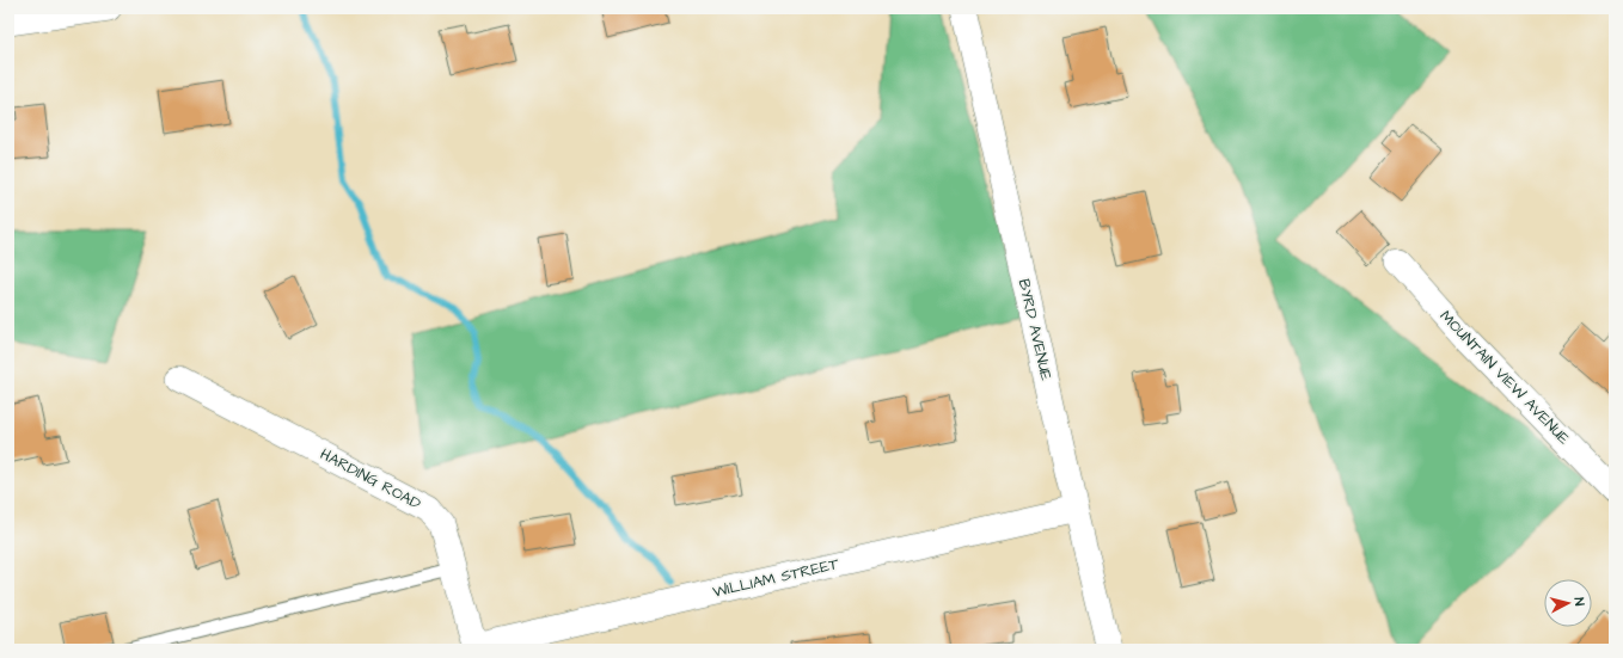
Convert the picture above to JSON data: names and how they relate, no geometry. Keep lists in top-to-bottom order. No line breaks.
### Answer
{"streets":{"street":["BYRD AVENUE","MOUNTAIN VIEW AVENUE","HARDING ROAD","WILLIAM STREET"]},"crossings":[["BYRD AVENUE","WILLIAM STREET"],["HARDING ROAD","WILLIAM STREET"]],"north":"right"}
